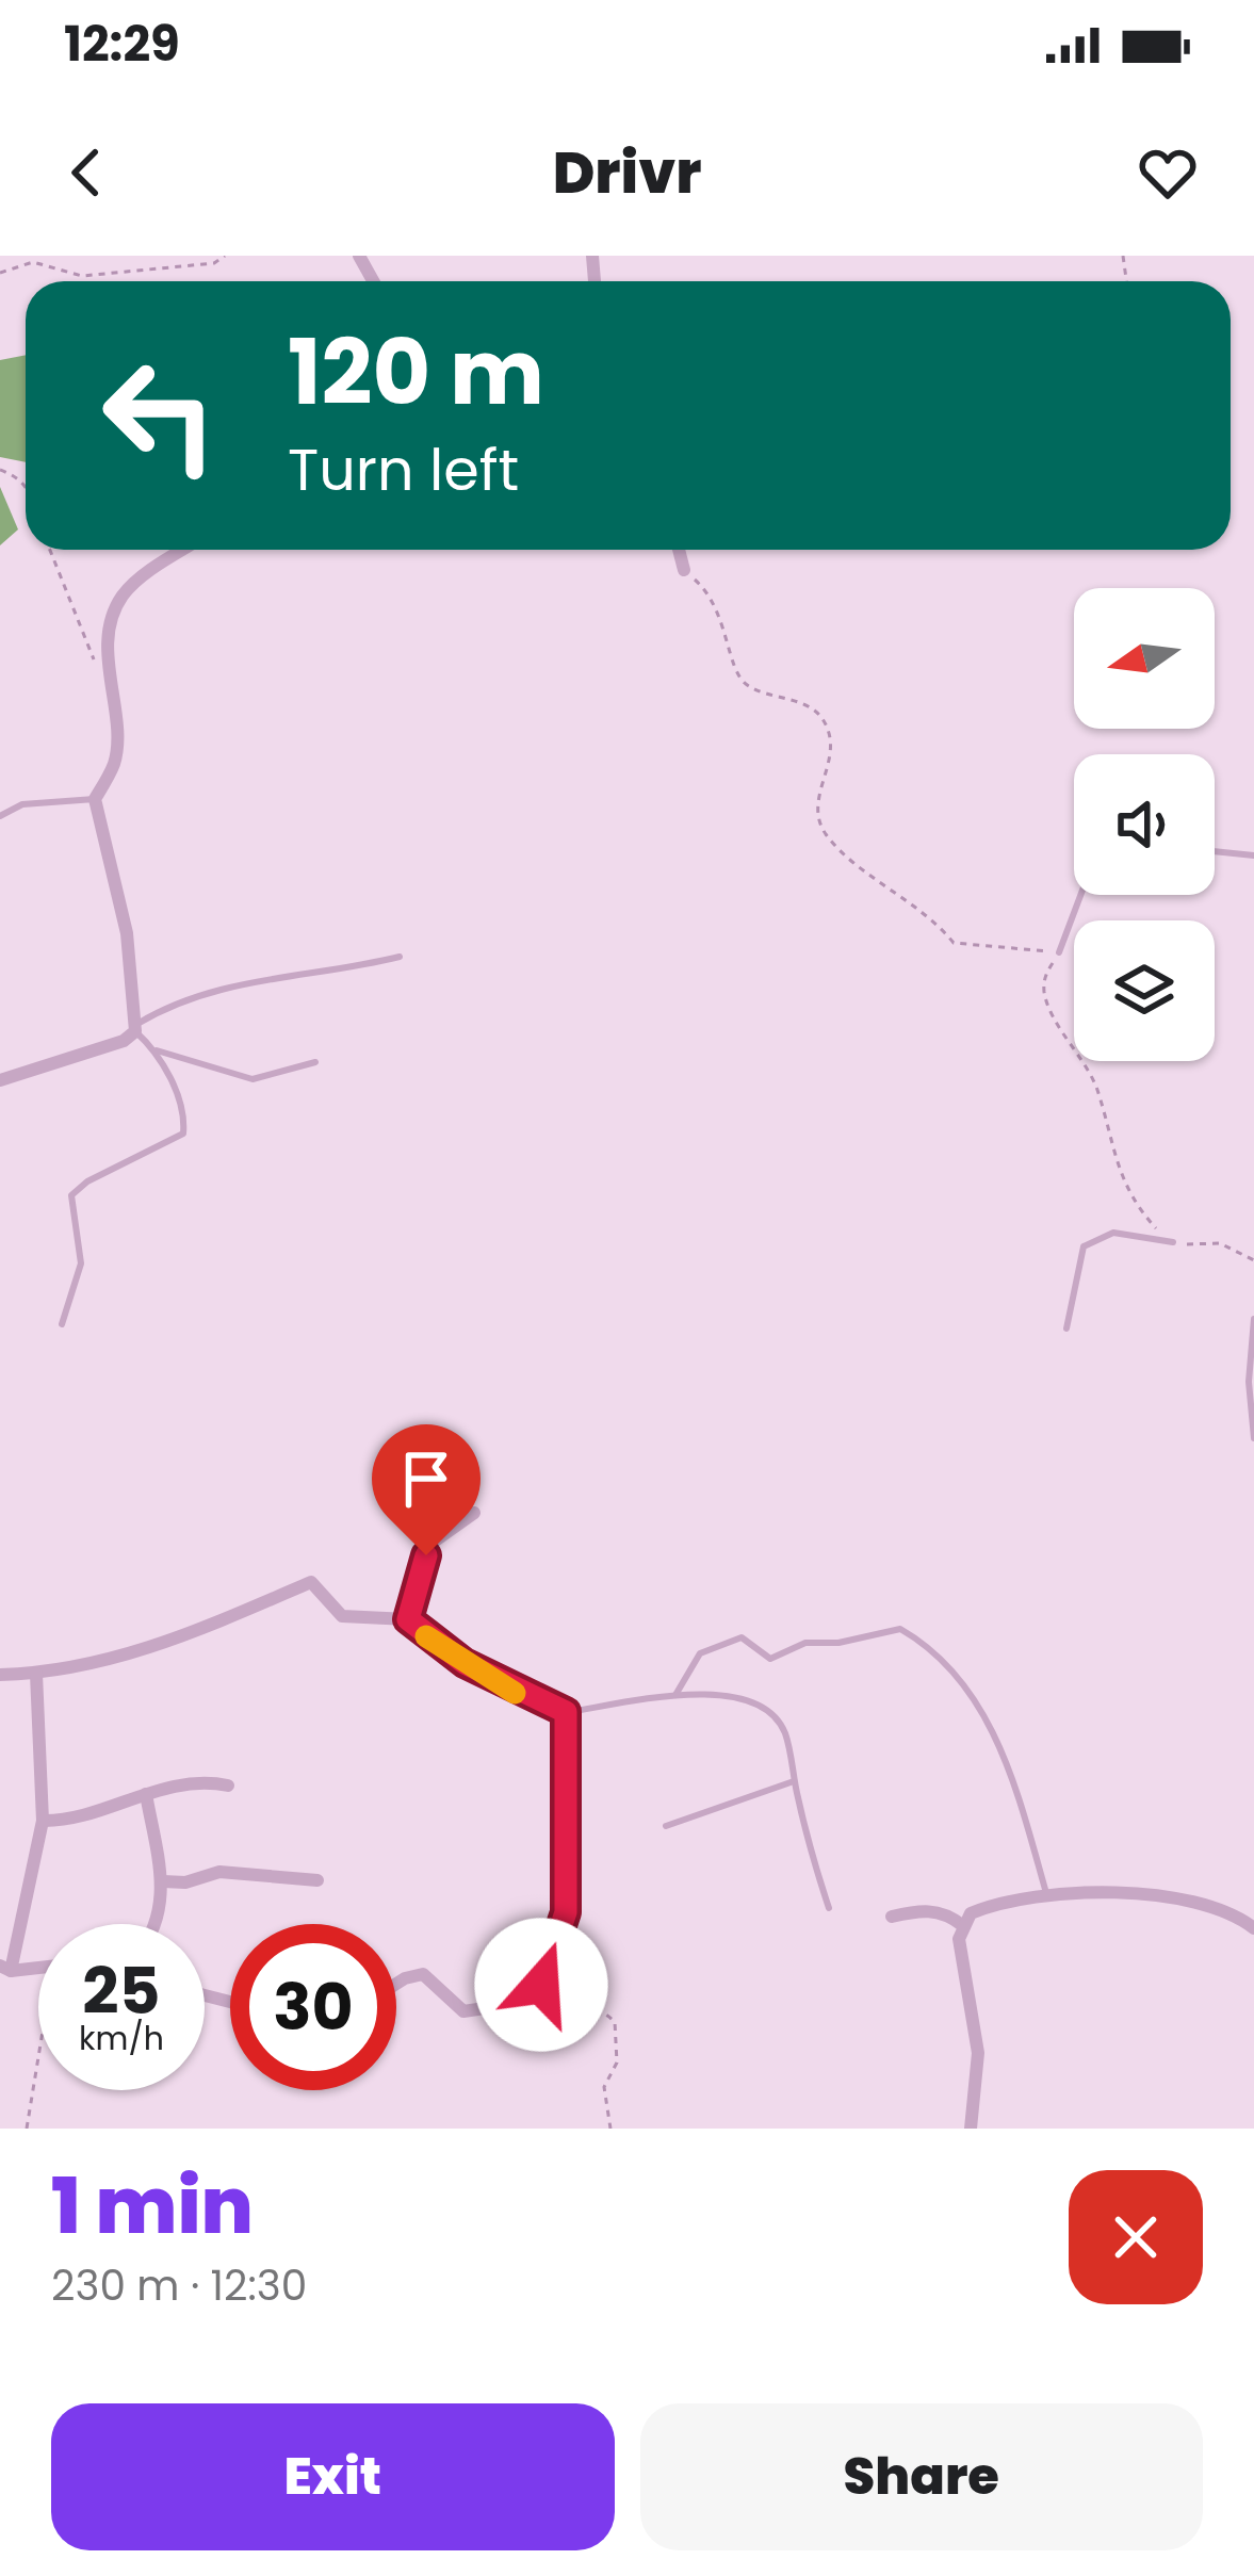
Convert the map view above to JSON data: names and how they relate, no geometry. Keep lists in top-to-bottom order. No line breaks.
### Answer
{"north":"left","page":{"status":"12:29","header":"Drivr","turn":["120 m","Turn left"],"speed":"25 km/h","limit":"30","heading":["1 min","230 m · 12:30"],"buttons":["Exit","Share"]}}
